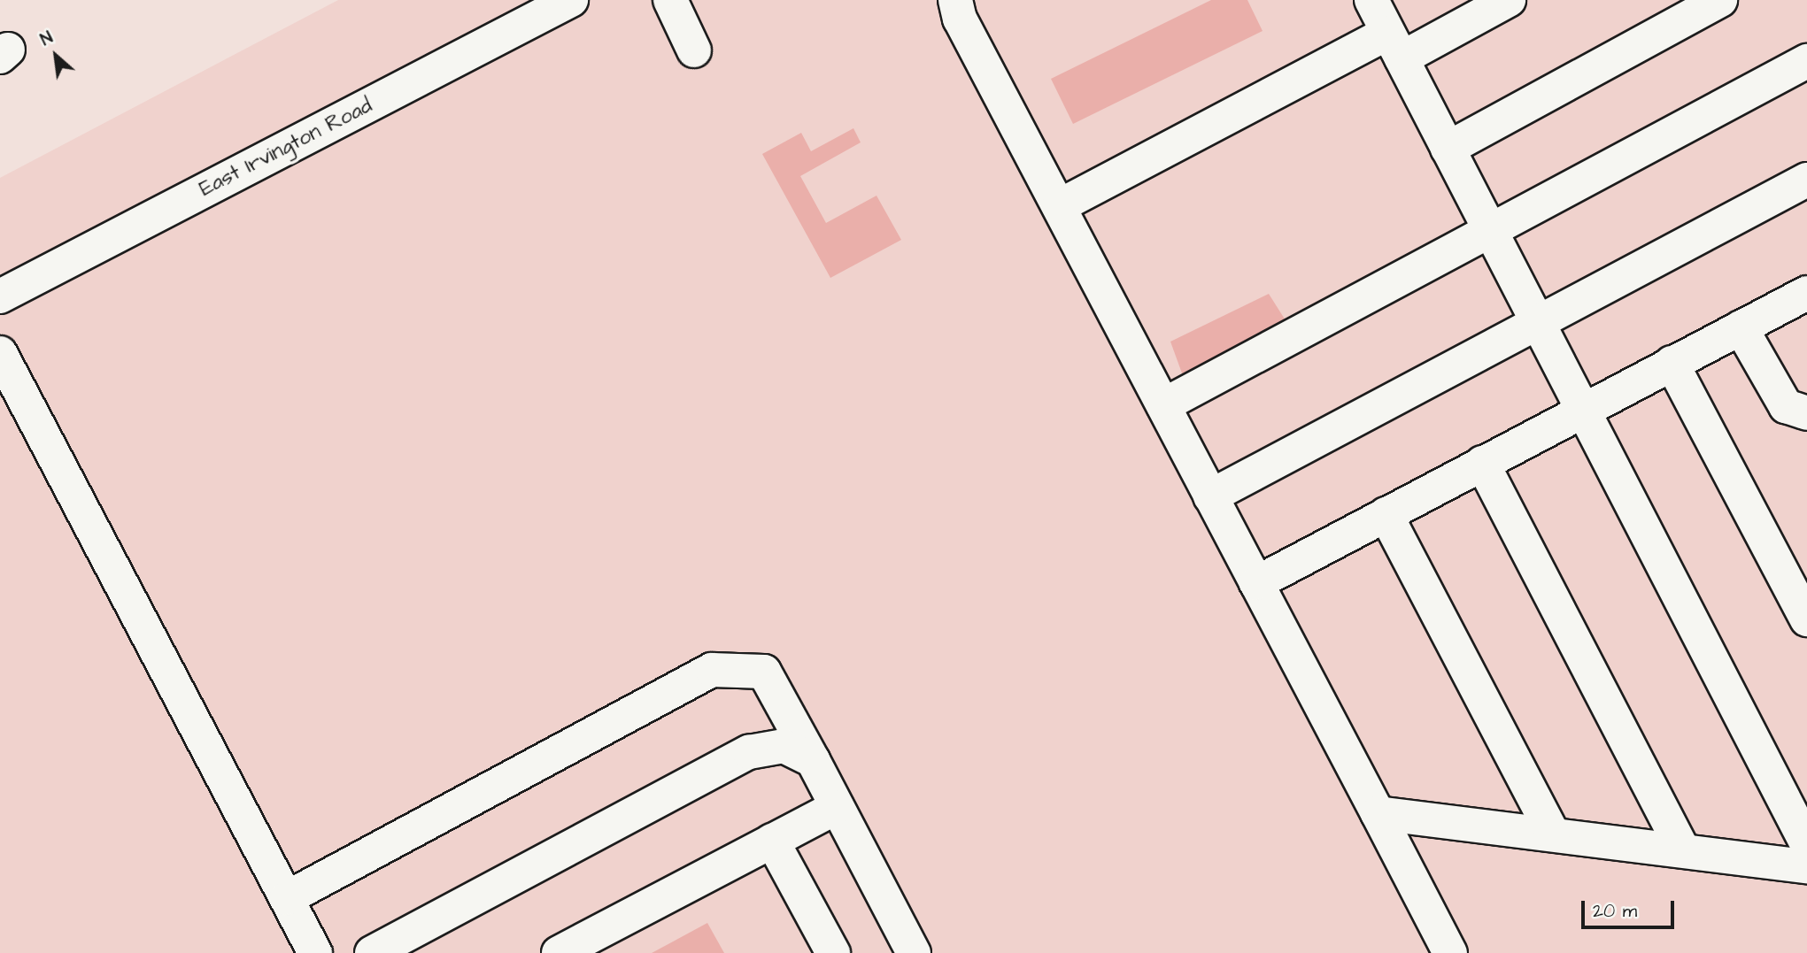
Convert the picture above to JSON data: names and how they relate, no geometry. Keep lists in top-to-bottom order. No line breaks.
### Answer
{"streets":{"street":["East Irvington Road"]},"scale_bar":"20 m","north":"top left"}
